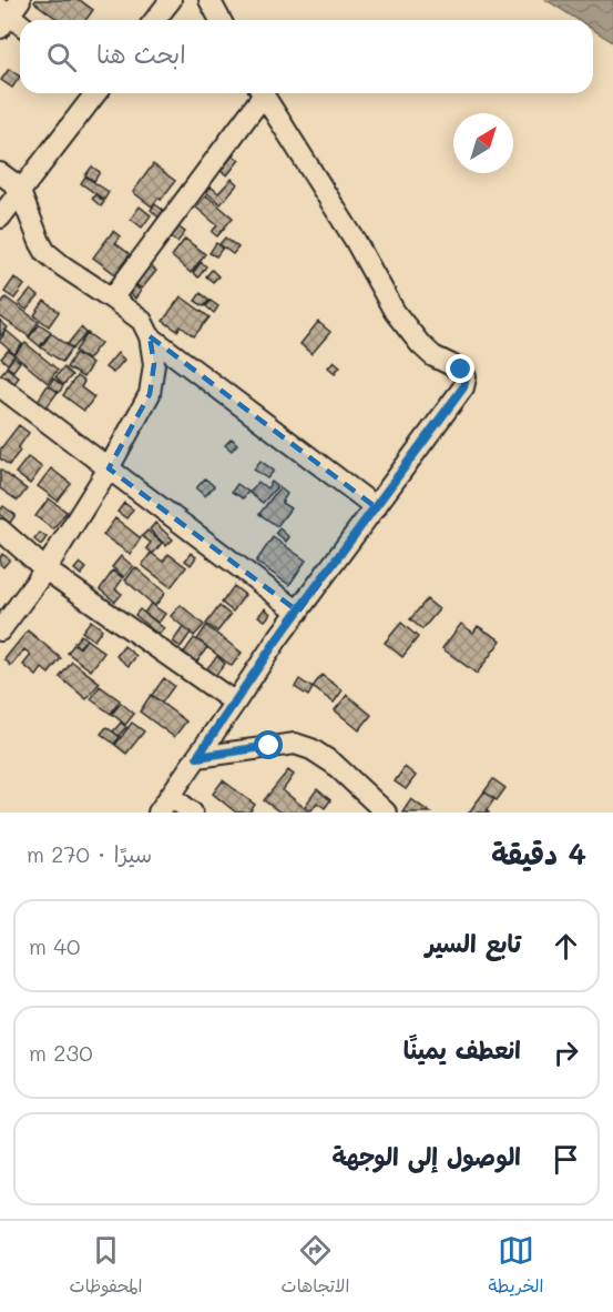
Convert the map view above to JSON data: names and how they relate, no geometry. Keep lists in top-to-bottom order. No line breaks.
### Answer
{"north":"top right","page":{"search":"ابحث هنا","heading":["4 دقيقة","سيرًا · 270 m"],"list":[["تابع السير","40 m"],["انعطف يمينًا","230 m"],"الوصول إلى الوجهة"],"nav":["الخريطة","الاتجاهات","المحفوظات"]}}
